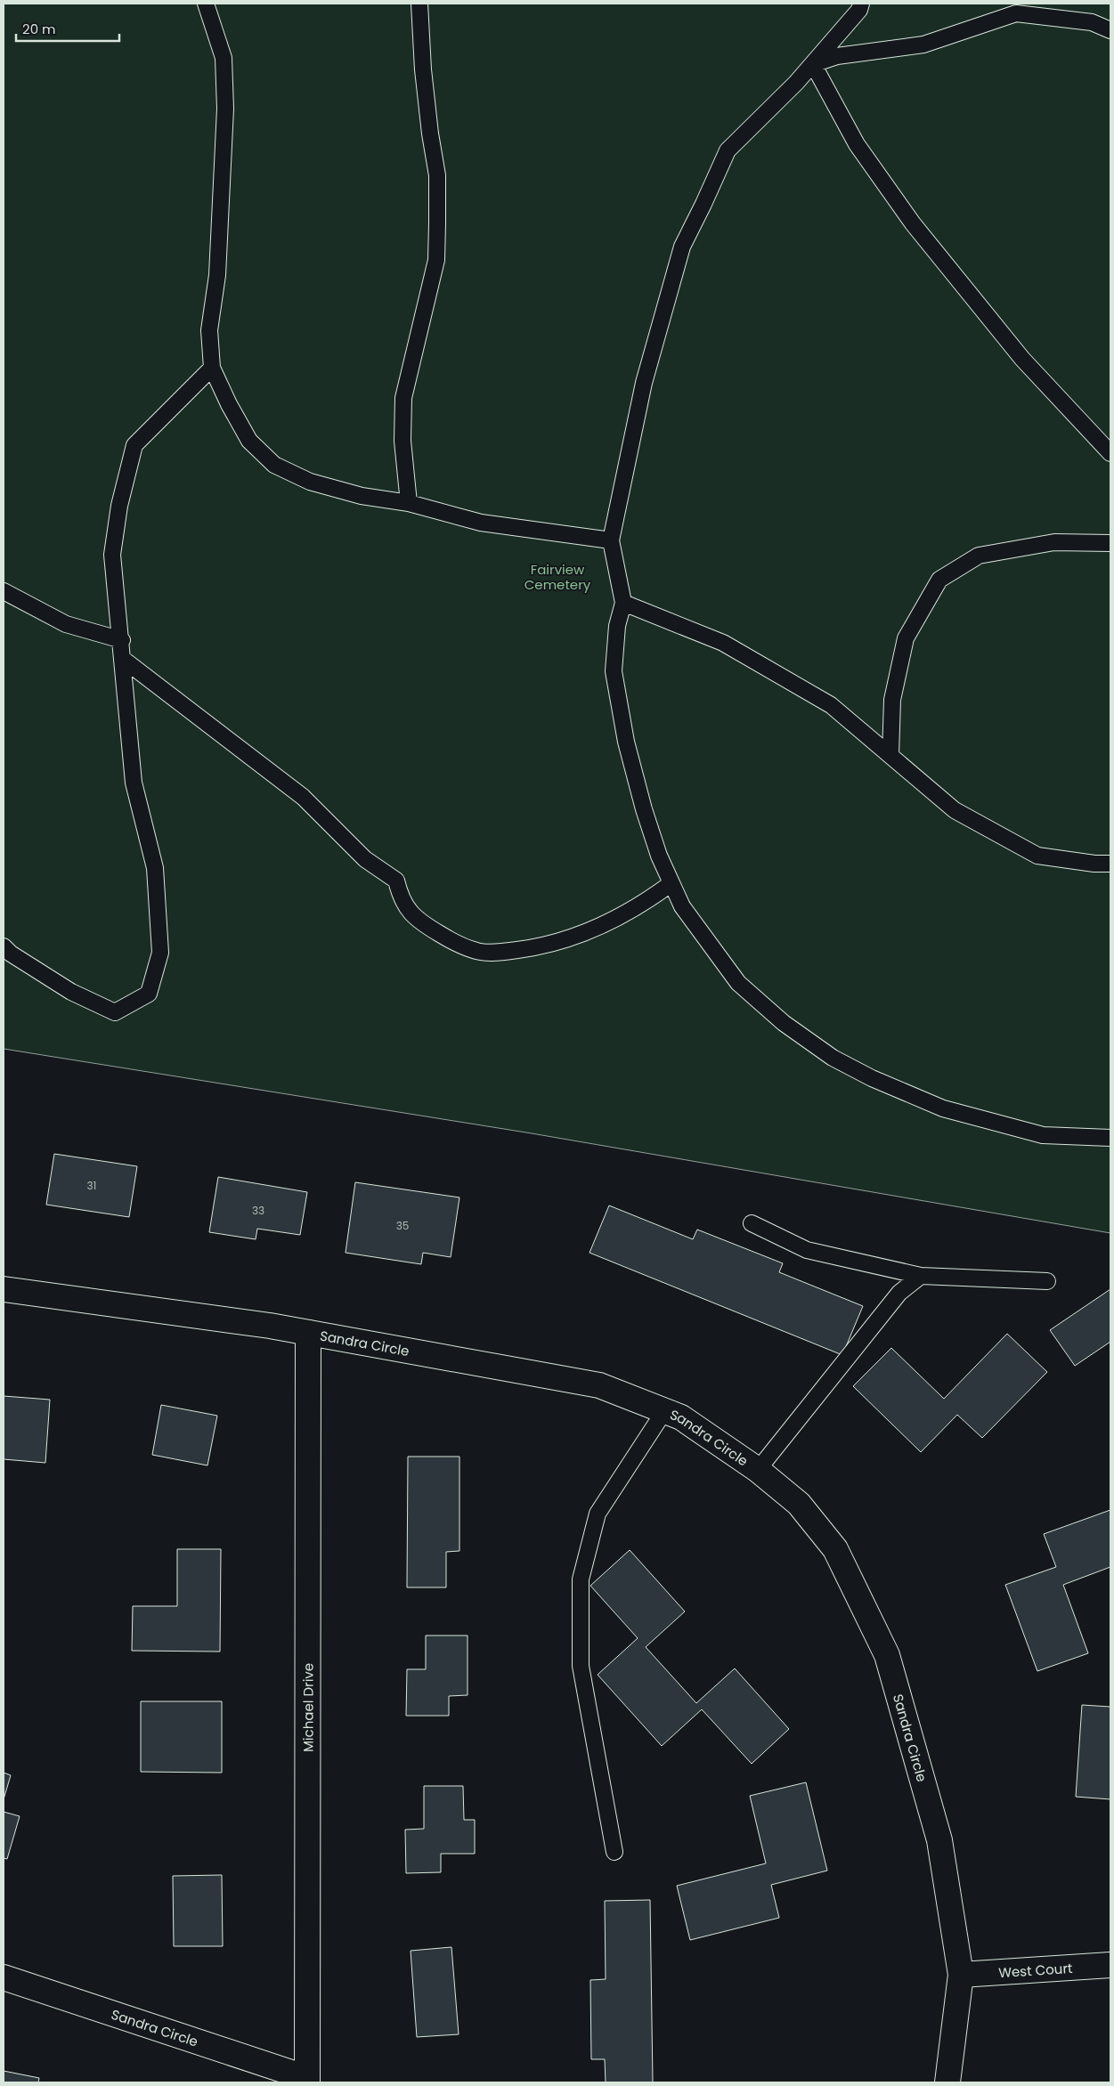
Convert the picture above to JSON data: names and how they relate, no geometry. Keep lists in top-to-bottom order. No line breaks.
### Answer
{"streets":{"street":["Sandra Circle","Michael Drive","West Court"]},"crossings":[["Sandra Circle","Michael Drive"],["Sandra Circle","West Court"]],"parks":["Fairview Cemetery"],"house_numbers":["31","33","35"],"scale_bar":"20 m"}
